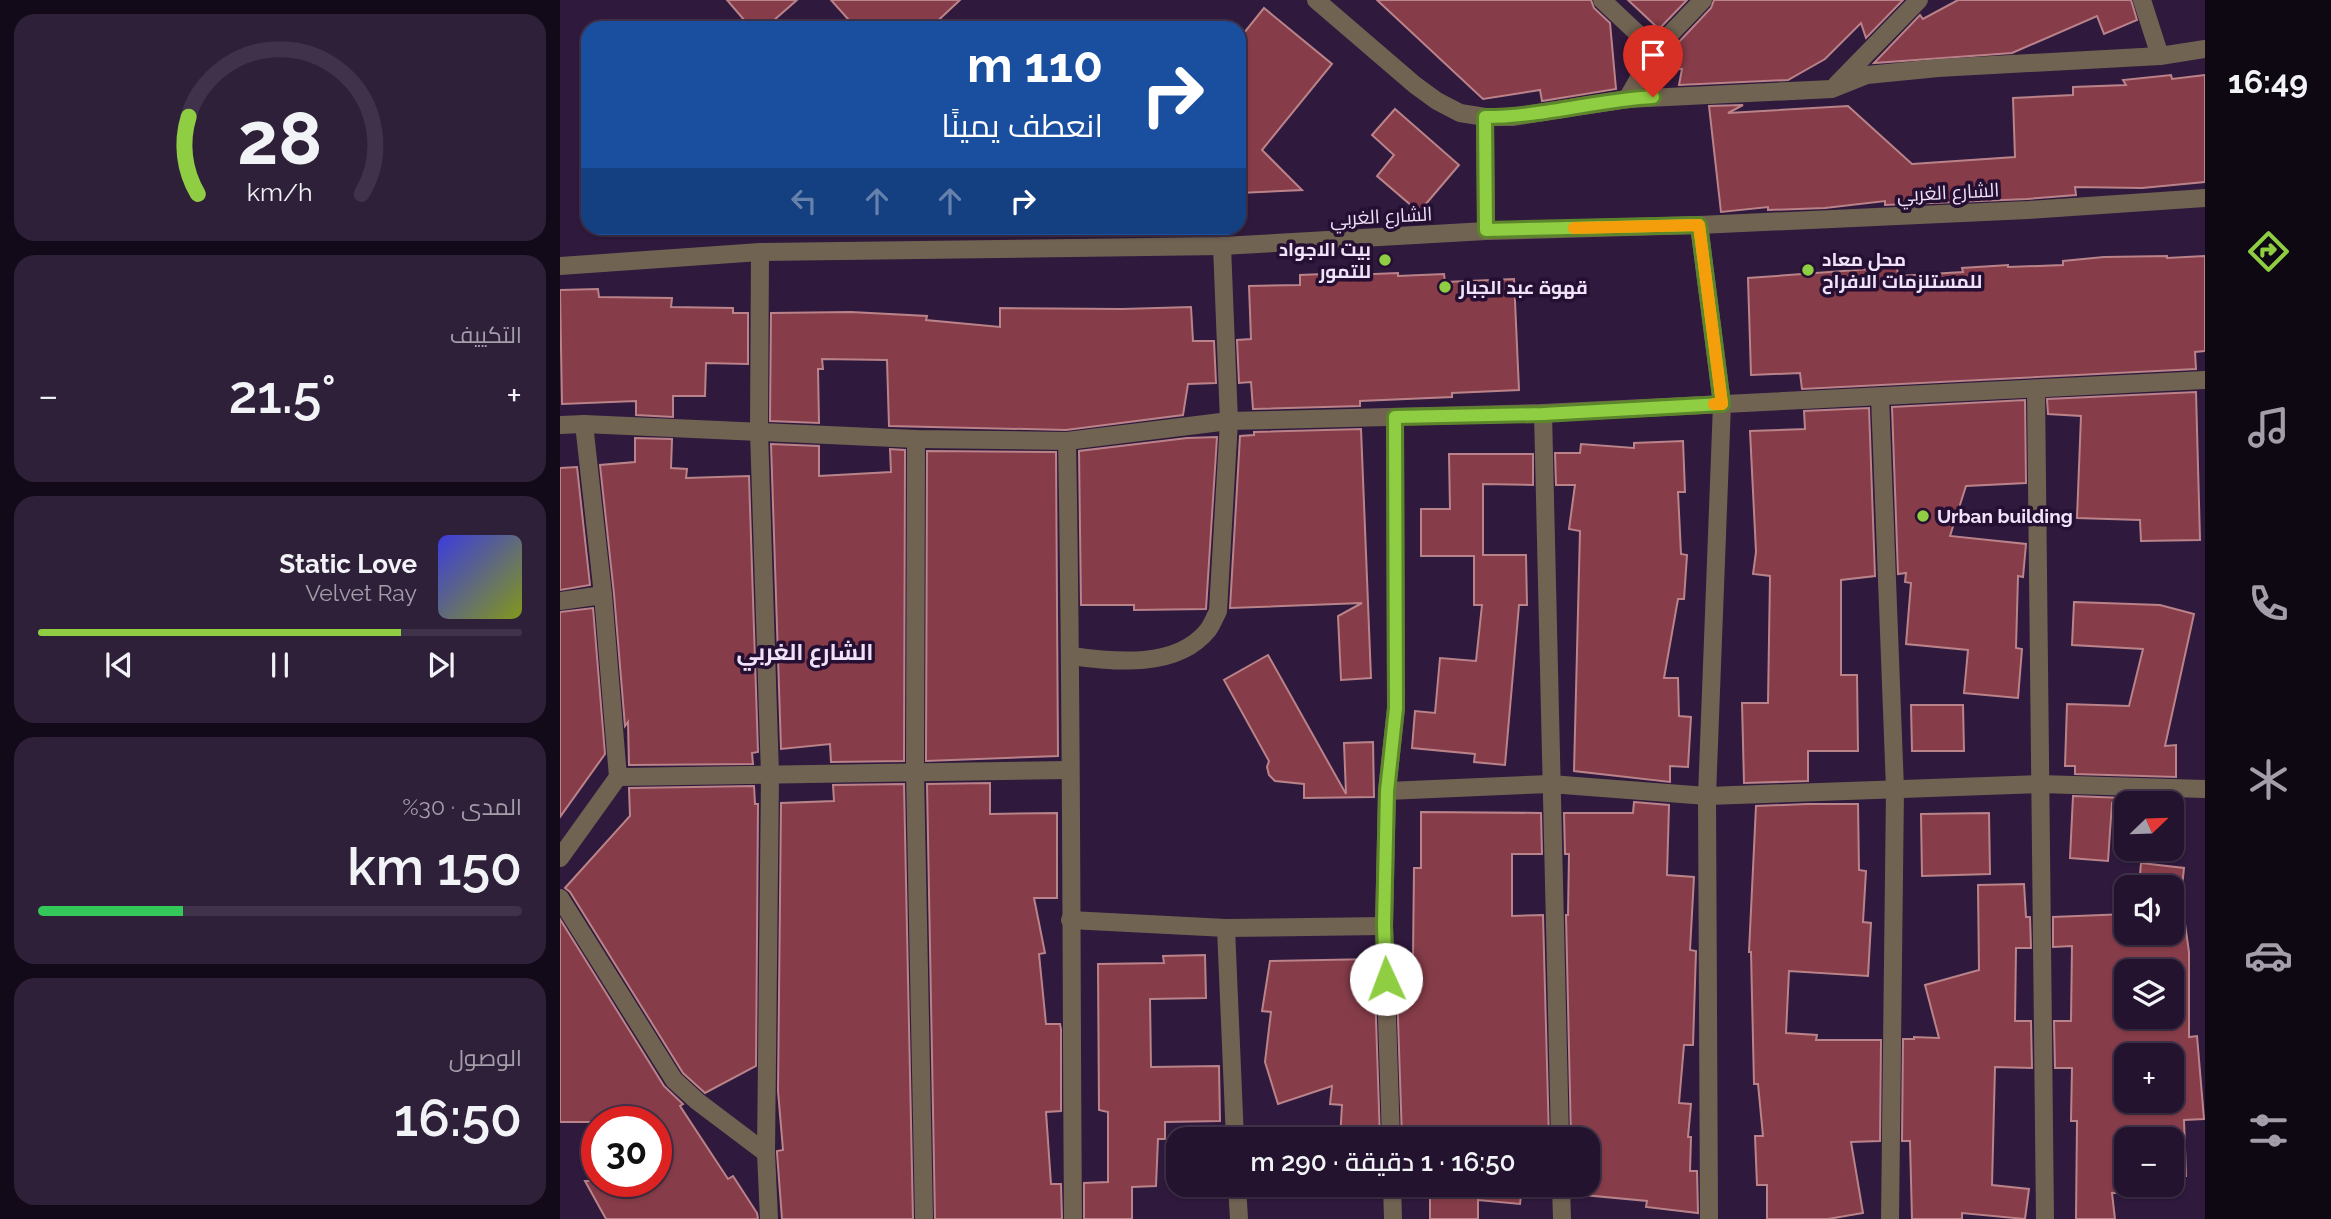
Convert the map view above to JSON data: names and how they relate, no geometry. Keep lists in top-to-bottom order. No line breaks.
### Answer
{"streets":{"street":["الشارع الغربي"]},"districts":["الشارع الغربي"],"places":["بيت الاجواد للتمور","محل معاد للمستلزمات الافراح","قهوة عبد الجبار","Urban building"],"north":"top right","page":{"tabs":"16:49","turn":["110 m","انعطف يمينًا"],"tile":["التكييف",["المدى · 30%","150 km"],["الوصول","16:50"]],"heat":["−","21.5°","+"],"song":["Static Love","Velvet Ray"],"map_buttons":["+","−"],"limit":"30","trip":"16:50 · 1 دقيقة · 290 m","gauge":["28","km/h"]}}
